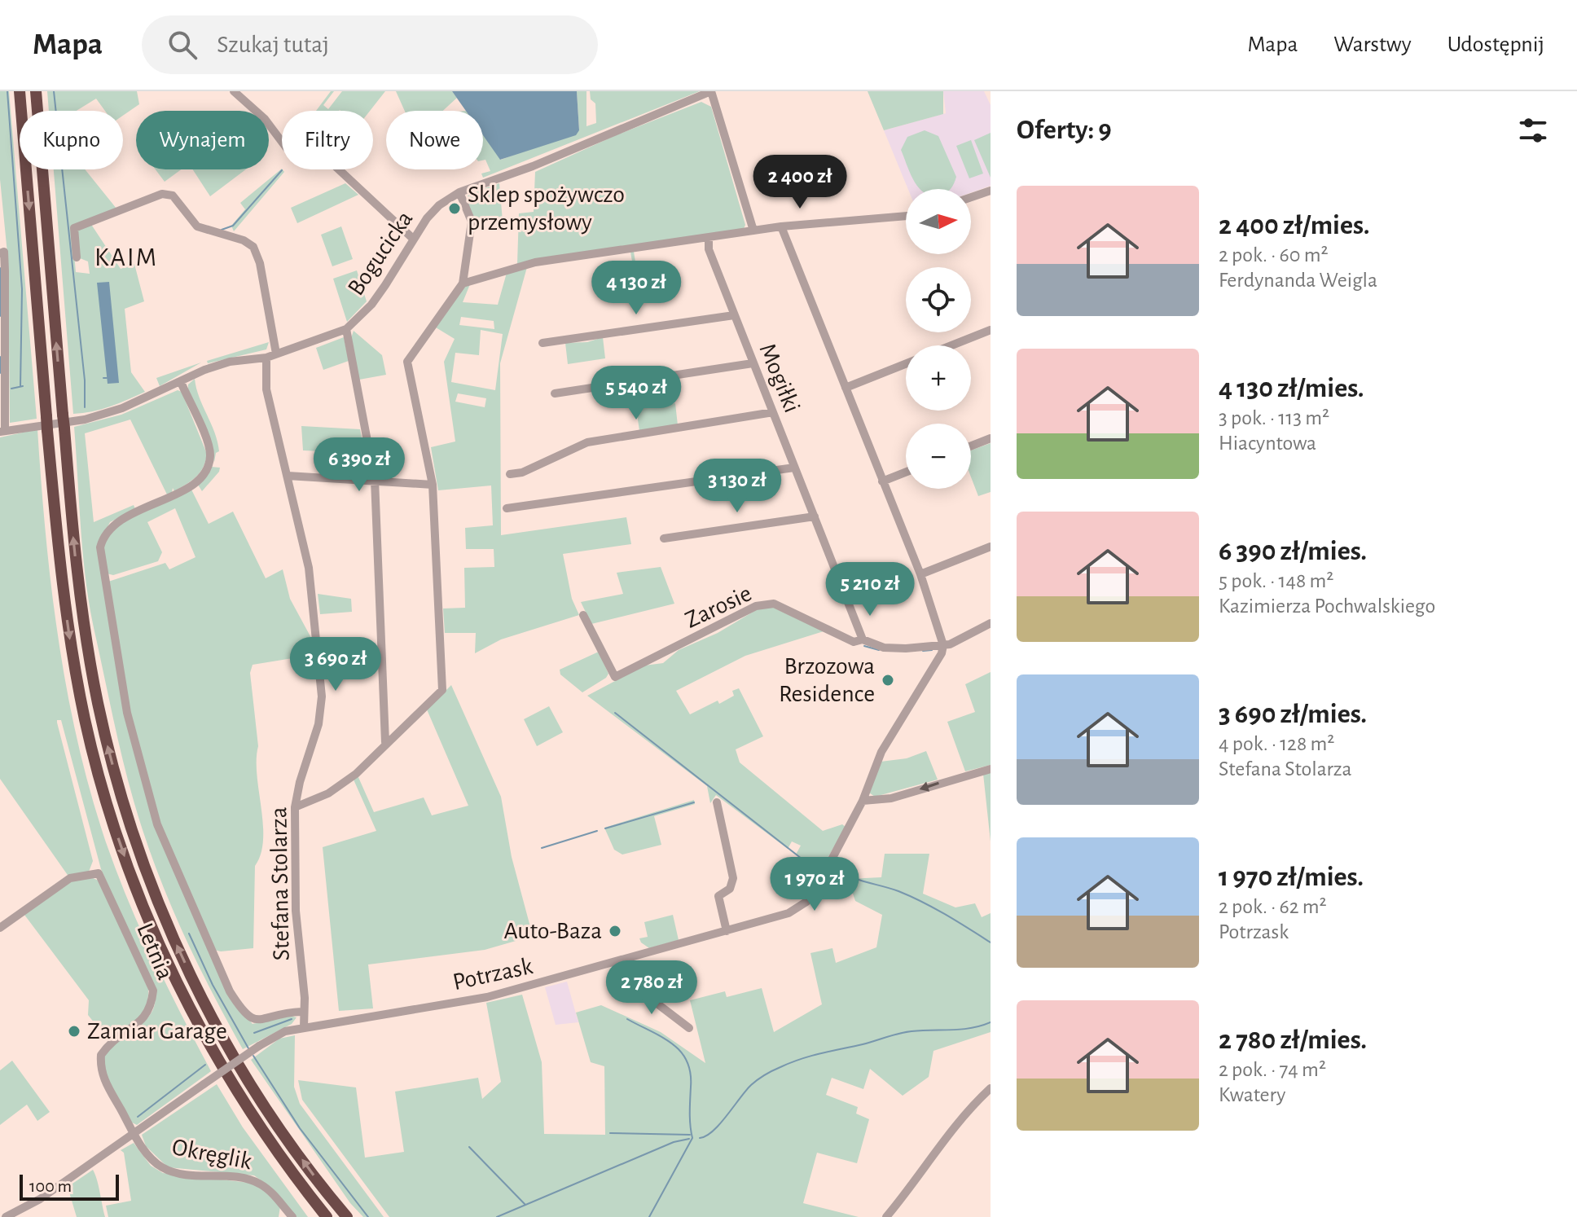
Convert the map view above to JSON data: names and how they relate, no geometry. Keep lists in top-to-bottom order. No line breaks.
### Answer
{"streets":{"street":["Bogucicka","Mogiłki","Zarosie","Stefana Stolarza","Letnia","Potrzask","Okręglik"]},"crossings":[["Bogucicka","Stefana Stolarza"],["Mogiłki","Zarosie"],["Zarosie","Potrzask"],["Stefana Stolarza","Potrzask"],["Letnia","Potrzask"],["Letnia","Okręglik"],["Potrzask","Okręglik"]],"districts":["KAIM"],"places":["Sklep spożywczo przemysłowy","Brzozowa Residence","Auto-Baza","Zamiar Garage"],"scale_bar":"100 m","north":"right","page":{"header":"Mapa","search":"Szukaj tutaj","nav":["Mapa","Warstwy","Udostępnij"],"heading":"Oferty: 9","chip":["Kupno","Wynajem","Filtry","Nowe"],"price":["2 400 zł","4 130 zł","5 540 zł","6 390 zł","3 130 zł","5 210 zł","3 690 zł","1 970 zł","2 780 zł"],"list":[{"name":"2 400 zł/mies.","note":"2 pok. · 60 m² · Ferdynanda Weigla"},{"name":"4 130 zł/mies.","note":"3 pok. · 113 m² · Hiacyntowa"},{"name":"6 390 zł/mies.","note":"5 pok. · 148 m² · Kazimierza Pochwalskiego"},{"name":"3 690 zł/mies.","note":"4 pok. · 128 m² · Stefana Stolarza"},{"name":"1 970 zł/mies.","note":"2 pok. · 62 m² · Potrzask"},{"name":"2 780 zł/mies.","note":"2 pok. · 74 m² · Kwatery"}],"map_buttons":["+","−"],"scale":"100 m"}}
